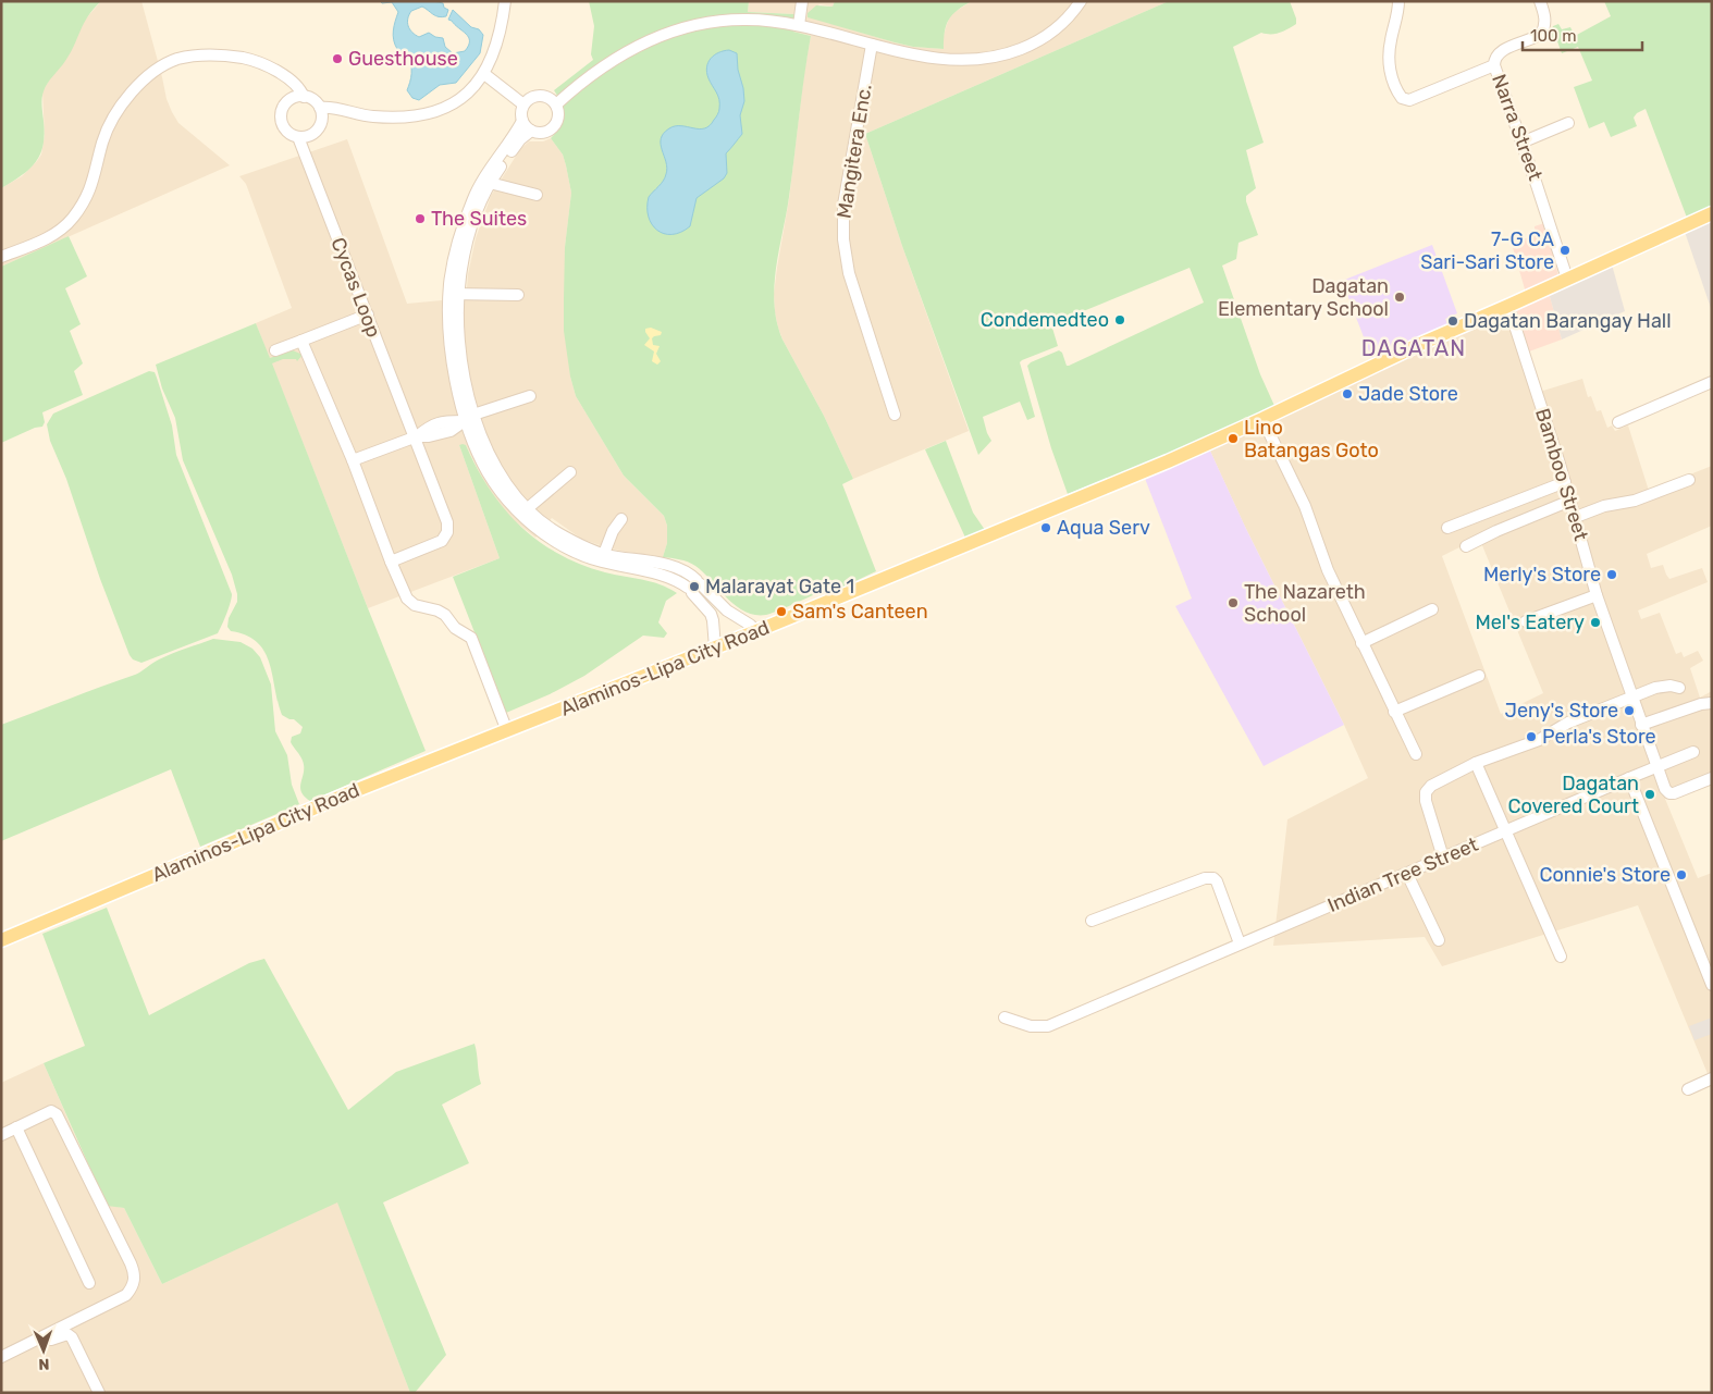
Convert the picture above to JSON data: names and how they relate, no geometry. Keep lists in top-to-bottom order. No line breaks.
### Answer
{"streets":{"main road":["Alaminos-Lipa City Road"],"street":["Narra Street","Mangitera Enc.","Cycas Loop","Bamboo Street","Indian Tree Street"]},"crossings":[["Narra Street","Alaminos-Lipa City Road"],["Bamboo Street","Alaminos-Lipa City Road"],["Bamboo Street","Indian Tree Street"]],"districts":["DAGATAN"],"places":["Guesthouse","The Suites","7-G CA Sari-Sari Store","Dagatan Elementary School","Condemedteo","Dagatan Barangay Hall","Jade Store","Lino Batangas Goto","Aqua Serv","Merly's Store","Malarayat Gate 1","The Nazareth School","Sam's Canteen","Mel's Eatery","Jeny's Store","Perla's Store","Dagatan Covered Court","Connie's Store"],"scale_bar":"100 m","north":"bottom"}
